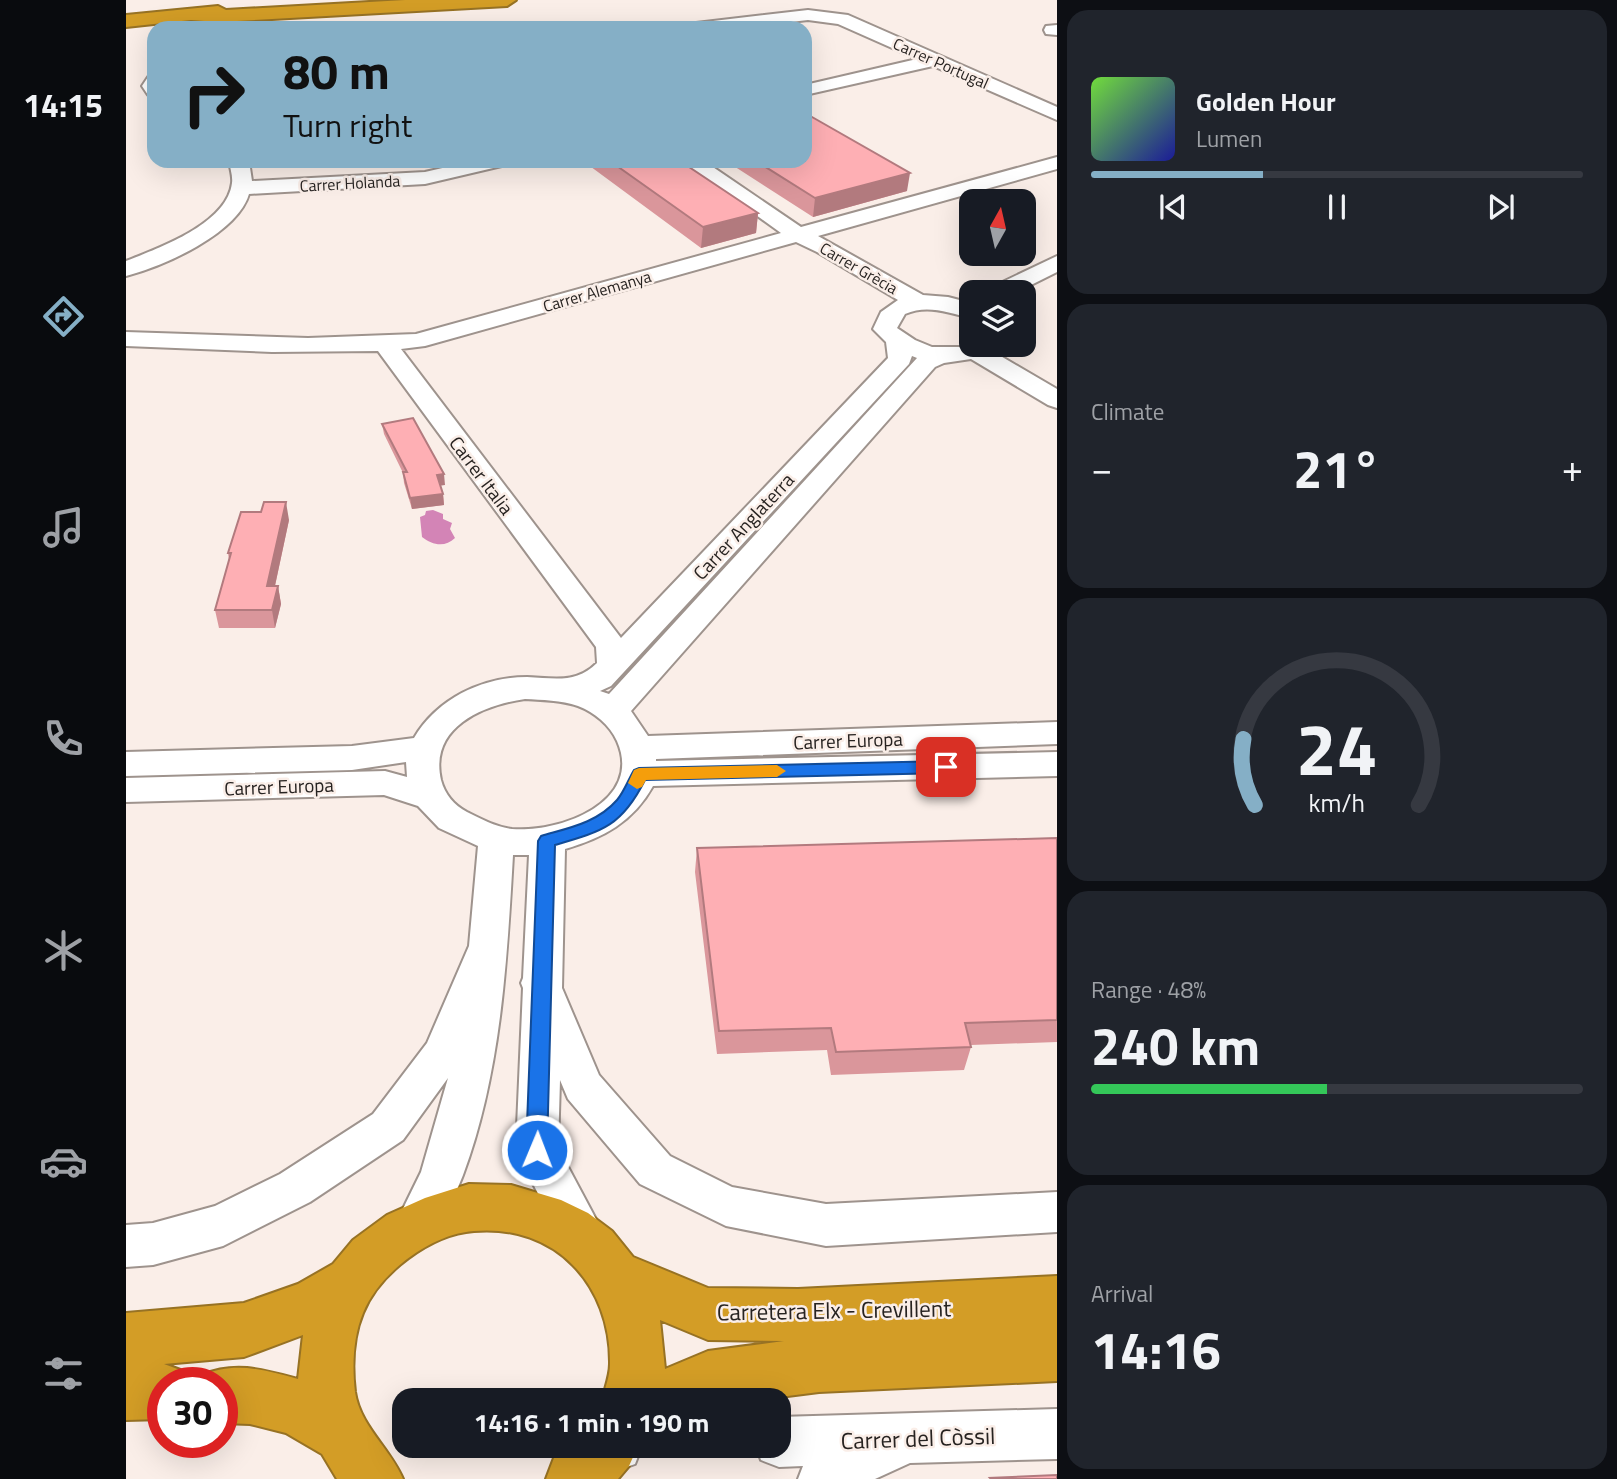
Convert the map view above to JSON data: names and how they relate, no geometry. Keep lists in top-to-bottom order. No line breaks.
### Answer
{"streets":{"highway":["Carretera Elx - Crevillent"],"street":["Carrer Portugal","Carrer Holanda","Carrer Grècia","Carrer Alemanya","Carrer Italia","Carrer Anglaterra","Carrer Europa","Carrer del Còssil"]},"crossings":[["Carrer Grècia","Carrer Alemanya"],["Carrer Alemanya","Carrer Italia"],["Carrer Italia","Carrer Anglaterra"],["Carrer Anglaterra","Carrer Europa"]],"north":"top","page":{"tabs":"14:15","turn":["80 m","Turn right"],"song":["Golden Hour","Lumen"],"tile":["Climate",["Range · 48%","240 km"],["Arrival","14:16"]],"heat":["−","21°","+"],"limit":"30","trip":"14:16 · 1 min · 190 m","gauge":["24","km/h"]}}
